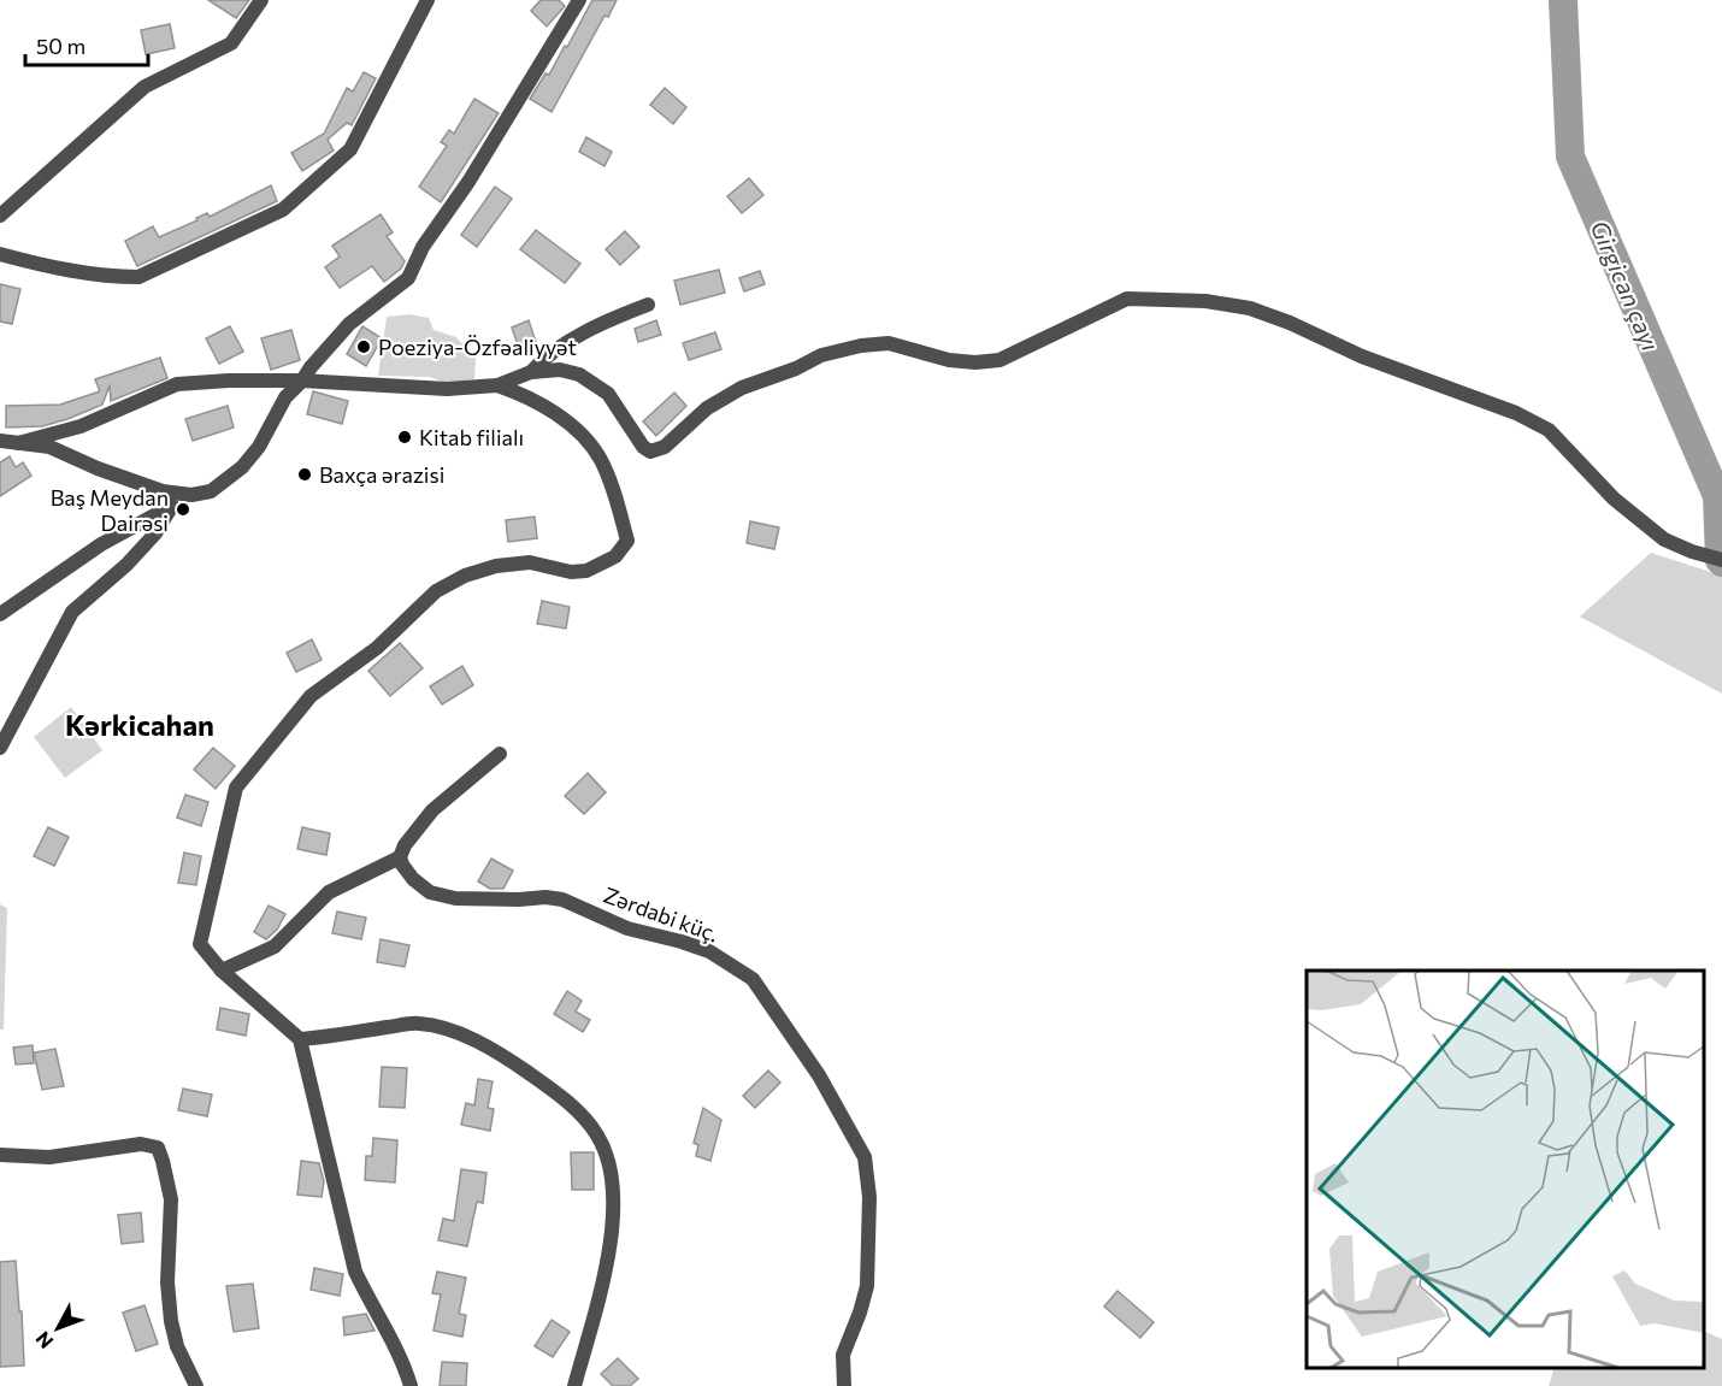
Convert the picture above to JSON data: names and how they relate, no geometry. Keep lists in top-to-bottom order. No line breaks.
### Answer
{"streets":{"street":["Zərdabi küç."]},"districts":["Kərkicahan"],"water":["Girgican çayı"],"places":["Poeziya-Özfəaliyyət","Kitab filialı","Baxça ərazisi","Baş Meydan Dairəsi"],"scale_bar":"50 m","north":"bottom left"}
